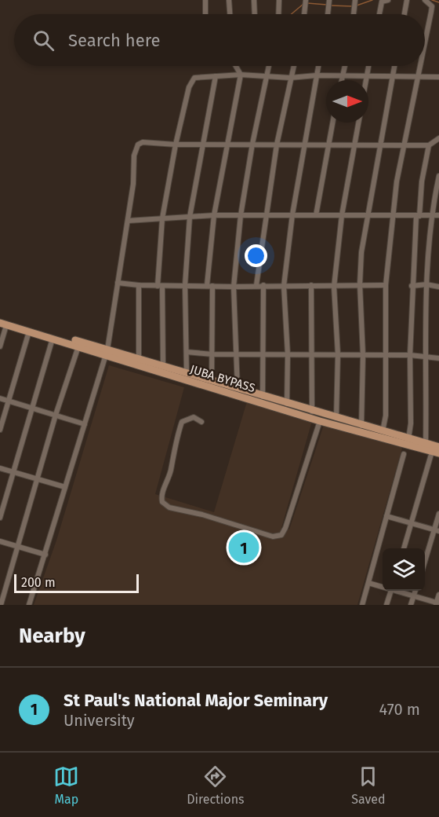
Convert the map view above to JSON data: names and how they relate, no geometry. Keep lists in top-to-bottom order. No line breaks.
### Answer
{"streets":{"main road":["JUBA BYPASS"]},"scale_bar":"200 m","north":"right","page":{"search":"Search here","pins":"1","scale":"200 m","heading":"Nearby","list":[{"mark":"1","name":"St Paul's National Major Seminary","note":"University","value":"470 m"}],"nav":["Map","Directions","Saved"]}}
